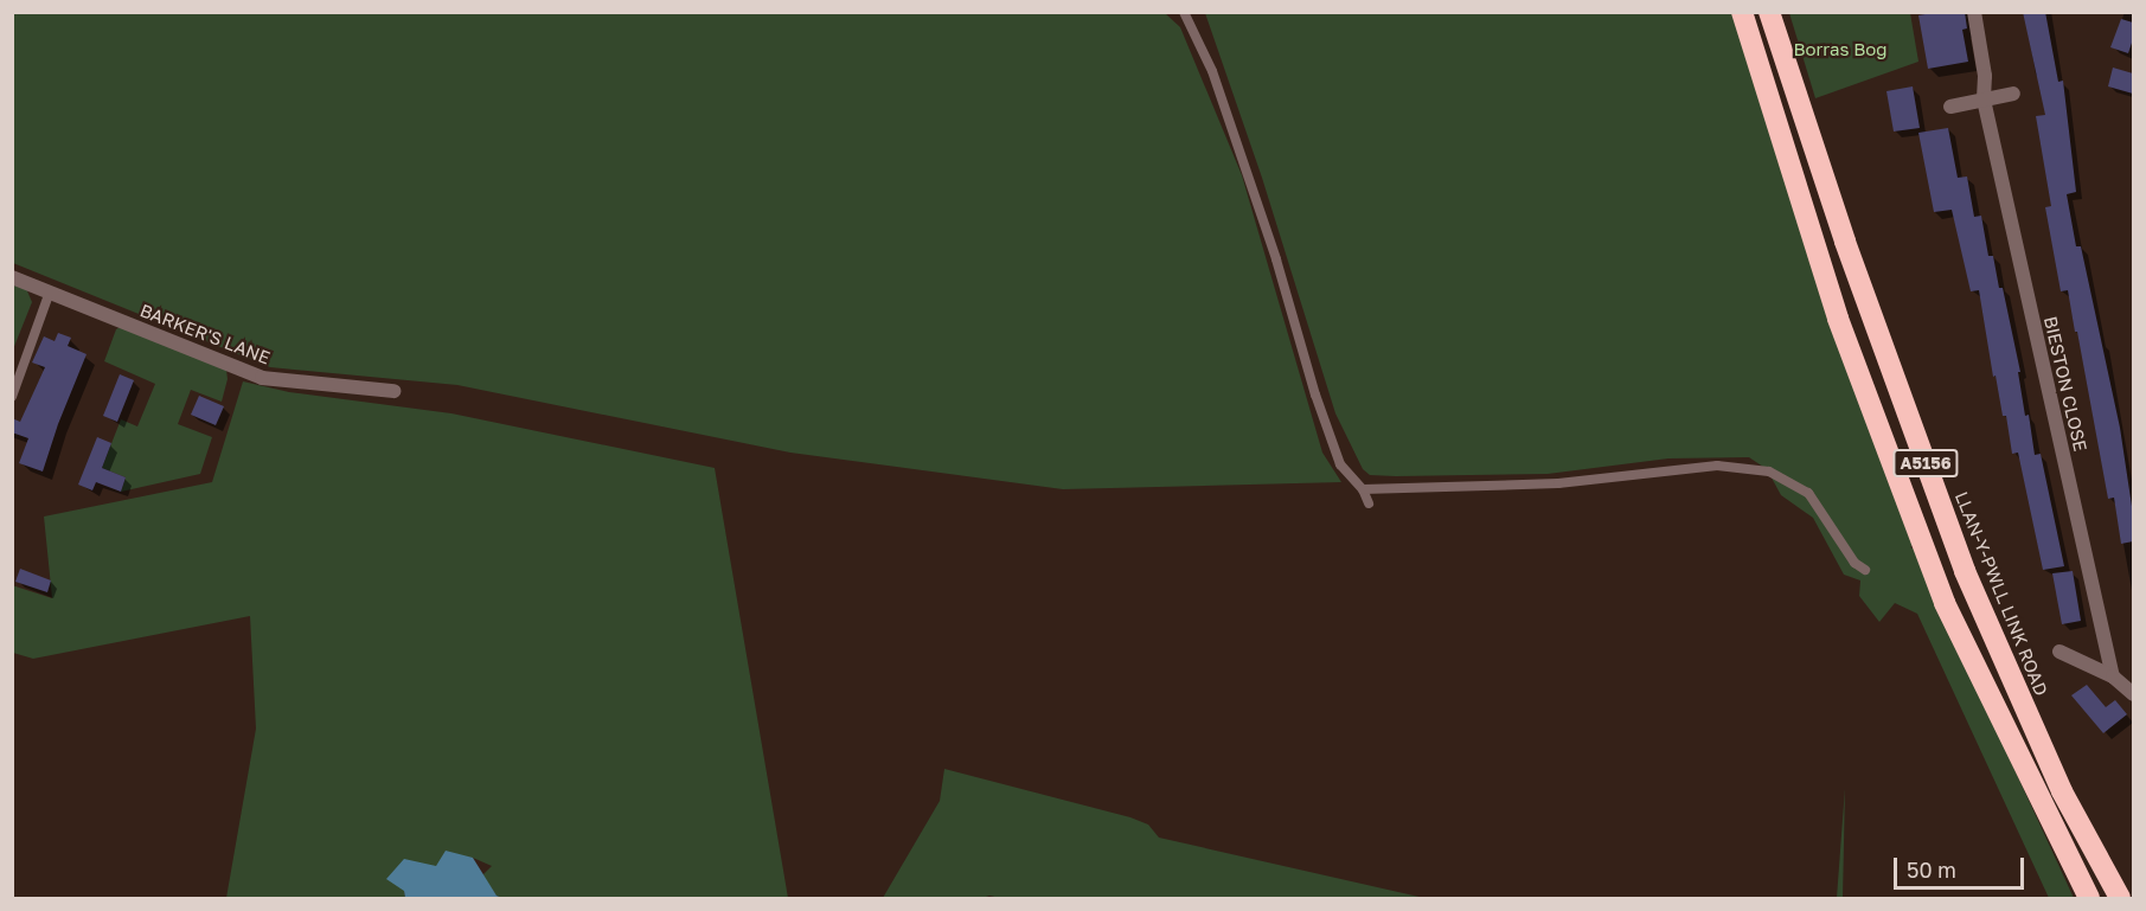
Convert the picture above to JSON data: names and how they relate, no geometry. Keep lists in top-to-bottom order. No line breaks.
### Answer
{"streets":{"highway":["A5156","LLAN-Y-PWLL LINK ROAD"],"street":["BARKER'S LANE","BIESTON CLOSE"]},"parks":["Borras Bog"],"scale_bar":"50 m"}
